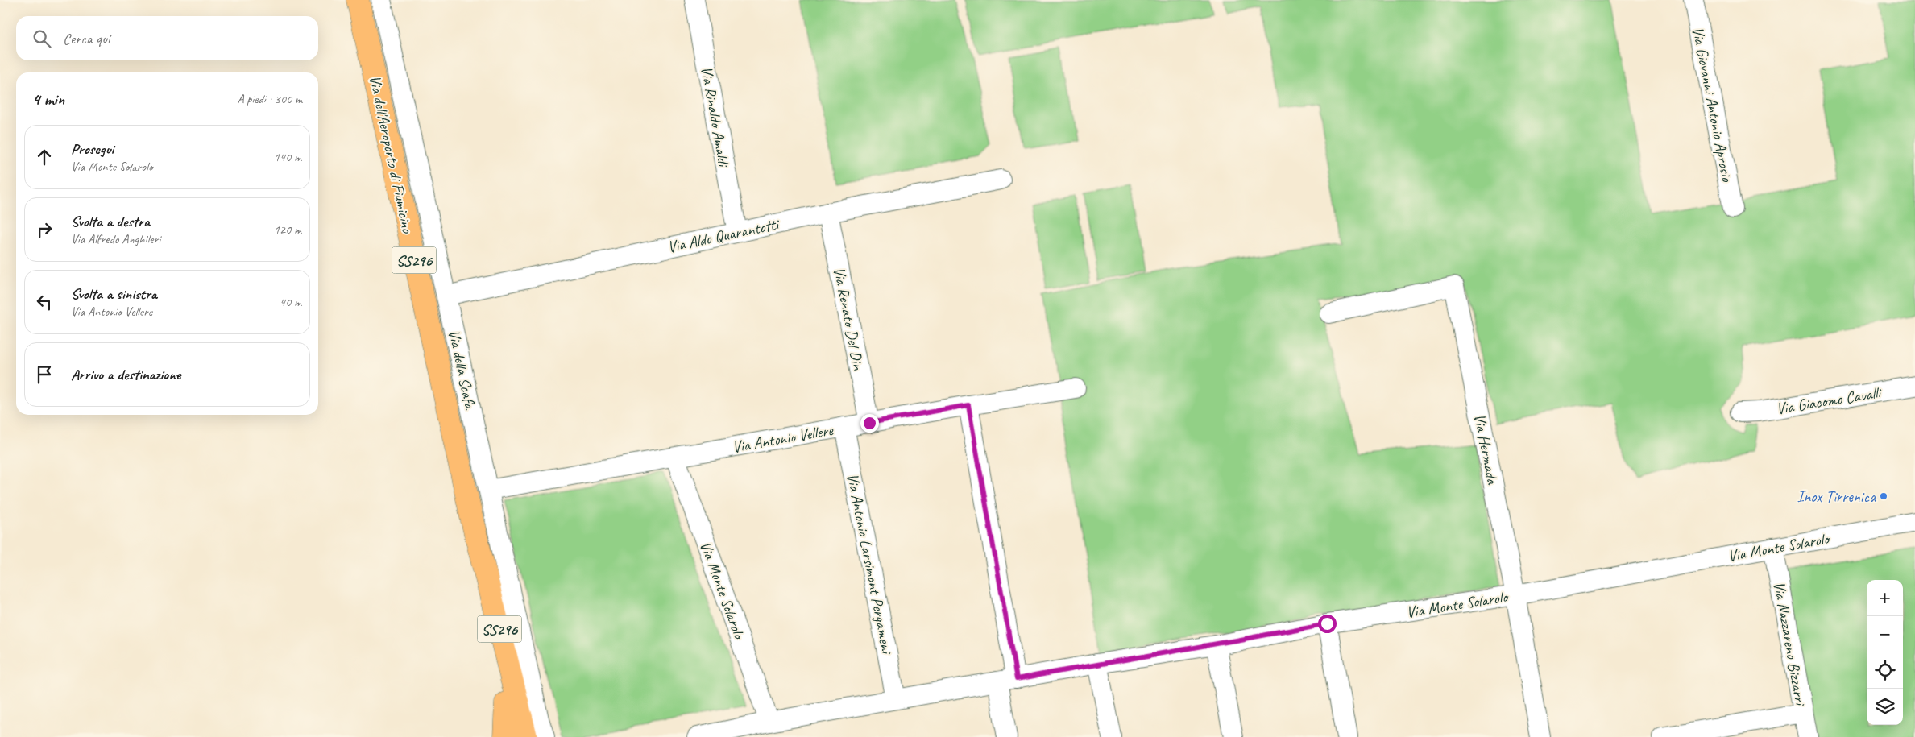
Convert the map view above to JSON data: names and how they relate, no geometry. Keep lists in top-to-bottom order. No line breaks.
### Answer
{"streets":{"main road":["Via dell'Aeroporto di Fiumicino","SS296"],"street":["Via Giovanni Antonio Aprosio","Via Rinaldo Amaldi","Via Aldo Quarantotti","Via Renato Del Din","Via della Scafa","Via Giacomo Cavalli","Via Antonio Vellere","Via Hermada","Via Monte Solarolo","Via Antonio Larsimont Pergameni","Via Nazzareno Bizzarri"]},"crossings":[["Via Rinaldo Amaldi","Via Aldo Quarantotti"],["Via Aldo Quarantotti","Via Renato Del Din"],["Via Aldo Quarantotti","Via della Scafa"],["Via Renato Del Din","Via Antonio Vellere"],["Via della Scafa","Via Antonio Vellere"],["Via Antonio Vellere","Via Monte Solarolo"],["Via Antonio Vellere","Via Antonio Larsimont Pergameni"],["Via Hermada","Via Monte Solarolo"],["Via Monte Solarolo","Via Antonio Larsimont Pergameni"],["Via Monte Solarolo","Via Nazzareno Bizzarri"]],"places":["Inox Tirrenica"],"page":{"search":"Cerca qui","heading":["4 min","A piedi · 300 m"],"list":[["Prosegui","Via Monte Solarolo","140 m"],["Svolta a destra","Via Alfredo Anghileri","120 m"],["Svolta a sinistra","Via Antonio Vellere","40 m"],"Arrivo a destinazione"],"map_buttons":["+","−"]}}
